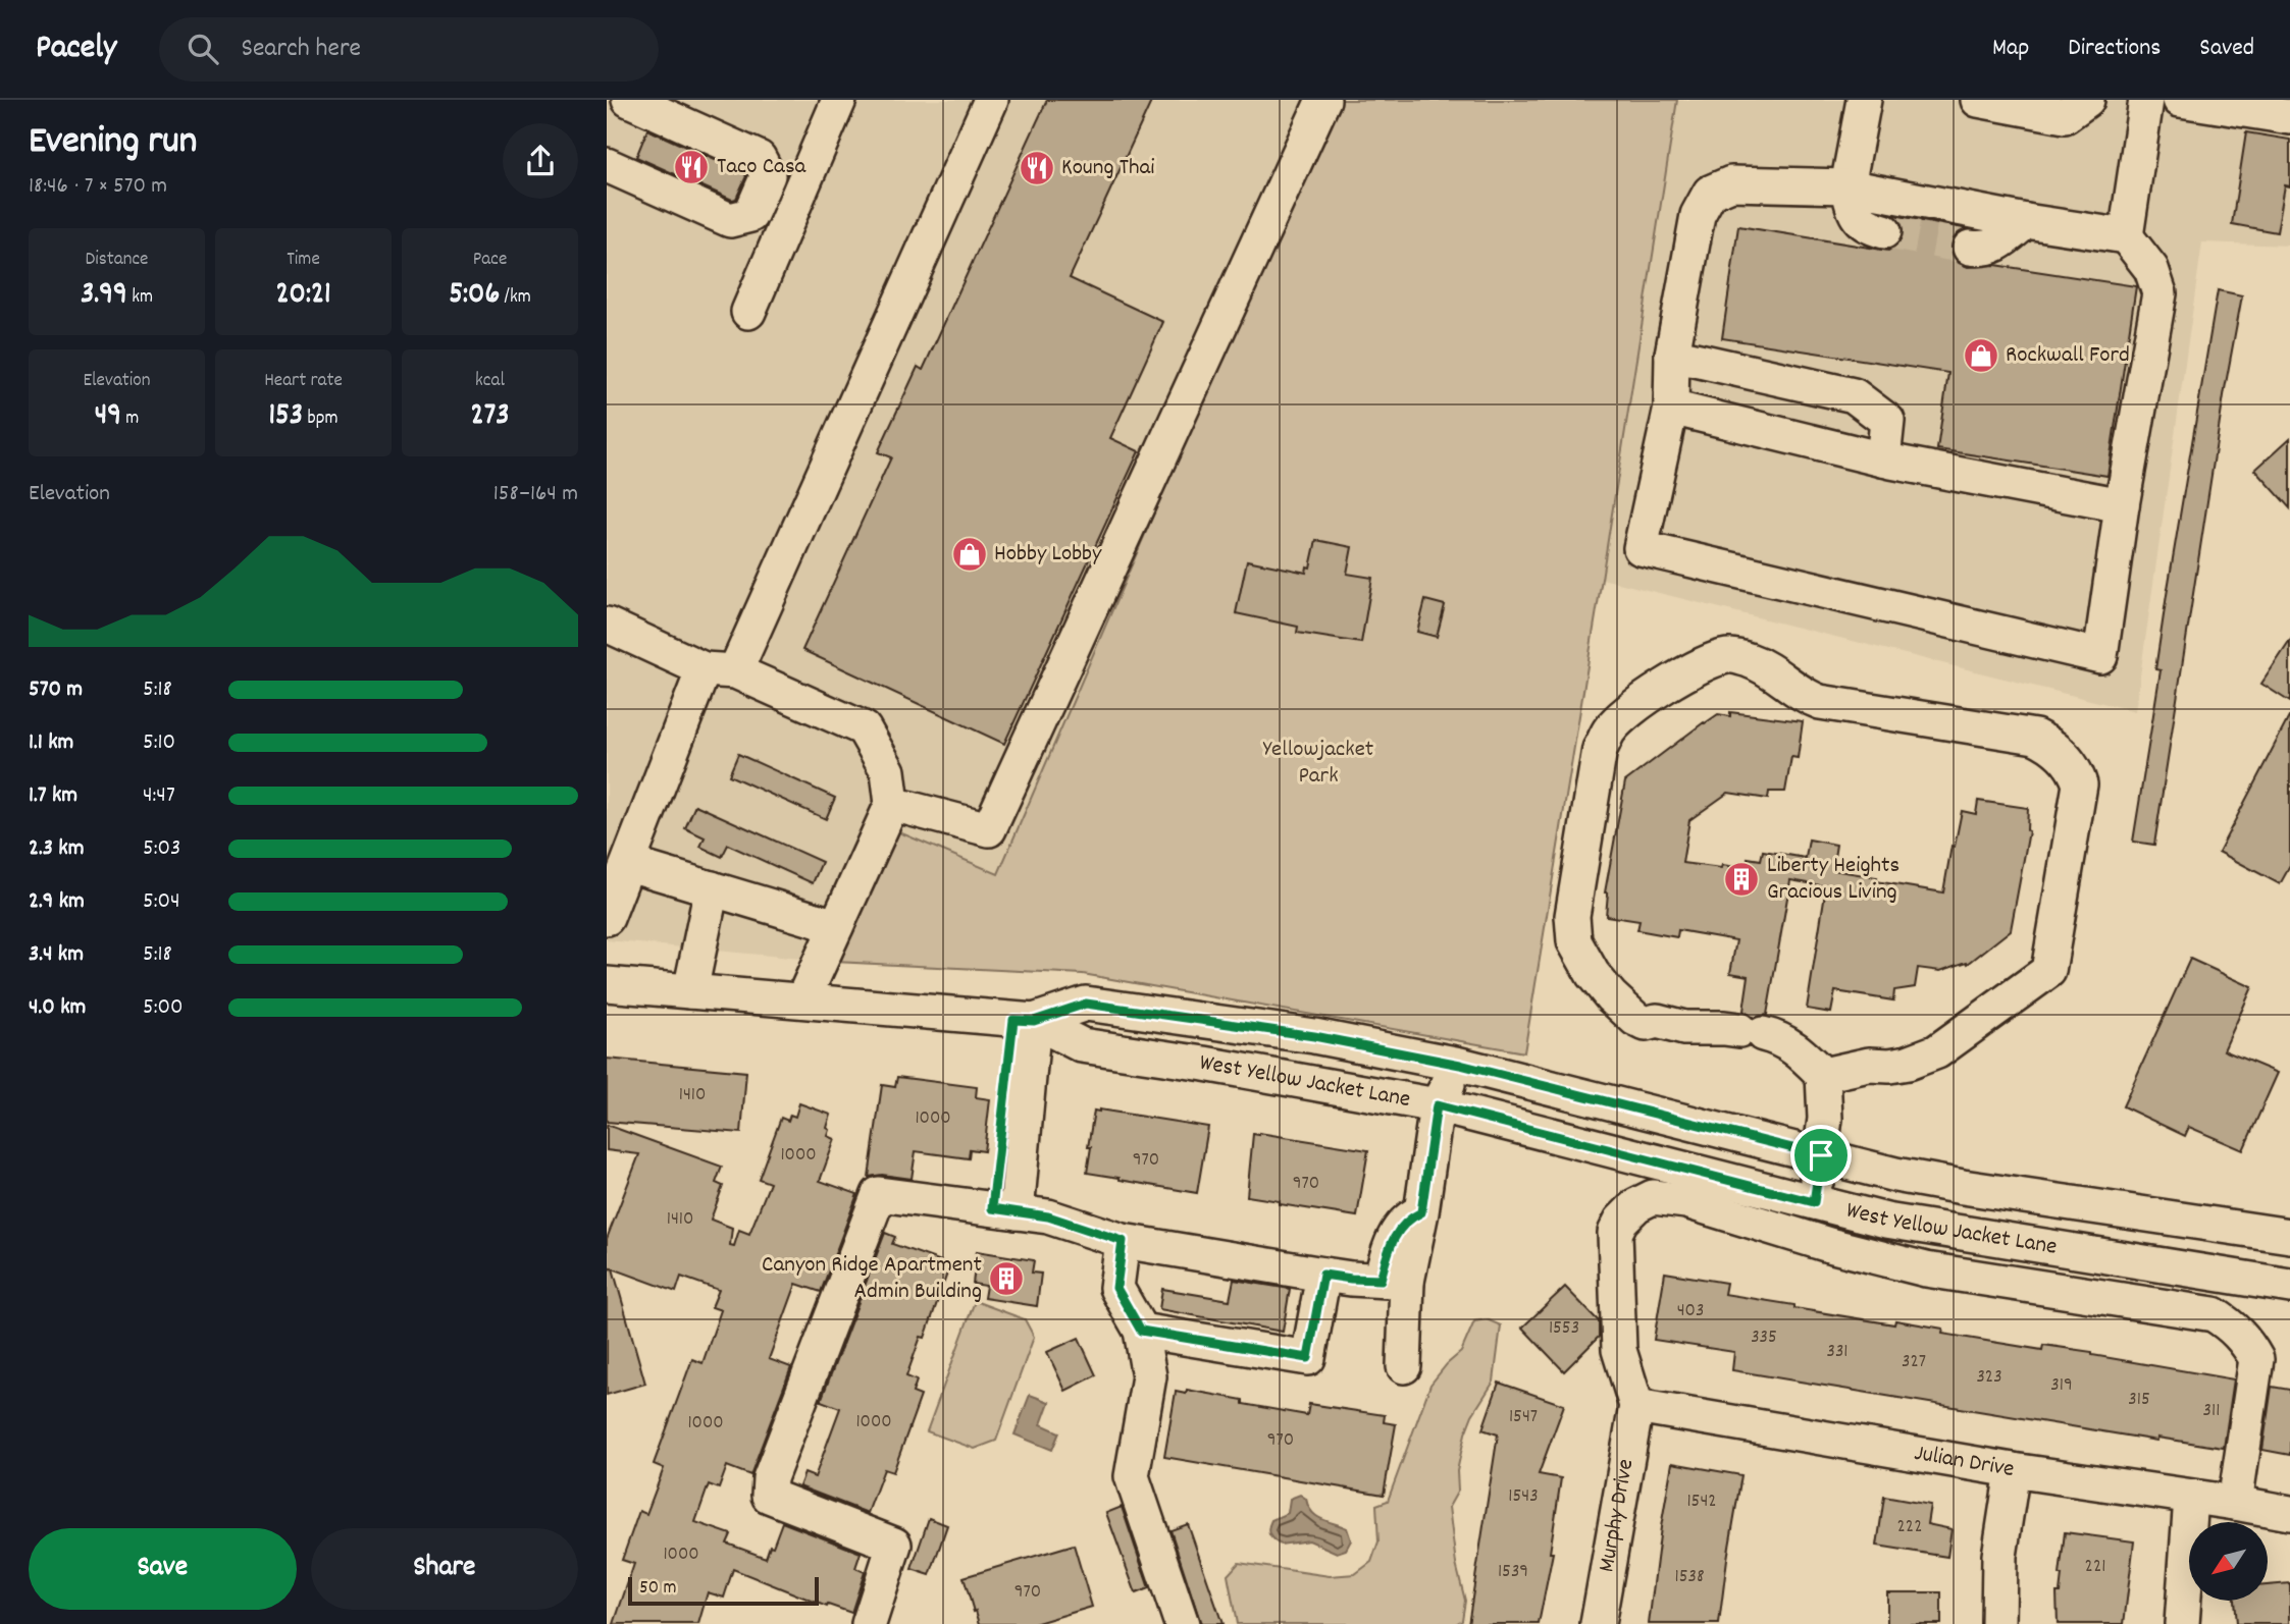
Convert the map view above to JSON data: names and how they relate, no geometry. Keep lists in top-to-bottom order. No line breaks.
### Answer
{"streets":{"street":["West Yellow Jacket Lane","Julian Drive","Murphy Drive"]},"crossings":[["Julian Drive","Murphy Drive"]],"parks":["Yellowjacket Park"],"places":{"restaurant":["Taco Casa","Koung Thai"],"shop":["Rockwall Ford","Hobby Lobby"],"building":["Liberty Heights Gracious Living","Canyon Ridge Apartment Admin Building"]},"house_numbers":["1410","1000","1000","970","970","1410","403","1553","335","331","327","323","319","315","311","1547","1000","1000","970","1543","1542","222","1000","221","1539","1538","970"],"scale_bar":"50 m","north":"bottom left","page":{"header":"Pacely","search":"Search here","nav":["Map","Directions","Saved"],"heading":["Evening run","18:46 · 7 × 570 m"],"stats":[["Distance","3.99 km"],["Time","20:21"],["Pace","5:06 /km"],["Elevation","49 m"],["Heart rate","153 bpm"],["kcal","273"]],"chart":["Elevation","158–164 m"],"list":[{"name":"570 m","note":"5:18"},{"name":"1.1 km","note":"5:10"},{"name":"1.7 km","note":"4:47"},{"name":"2.3 km","note":"5:03"},{"name":"2.9 km","note":"5:04"},{"name":"3.4 km","note":"5:18"},{"name":"4.0 km","note":"5:00"}],"buttons":["Save","Share"],"scale":"50 m"}}
